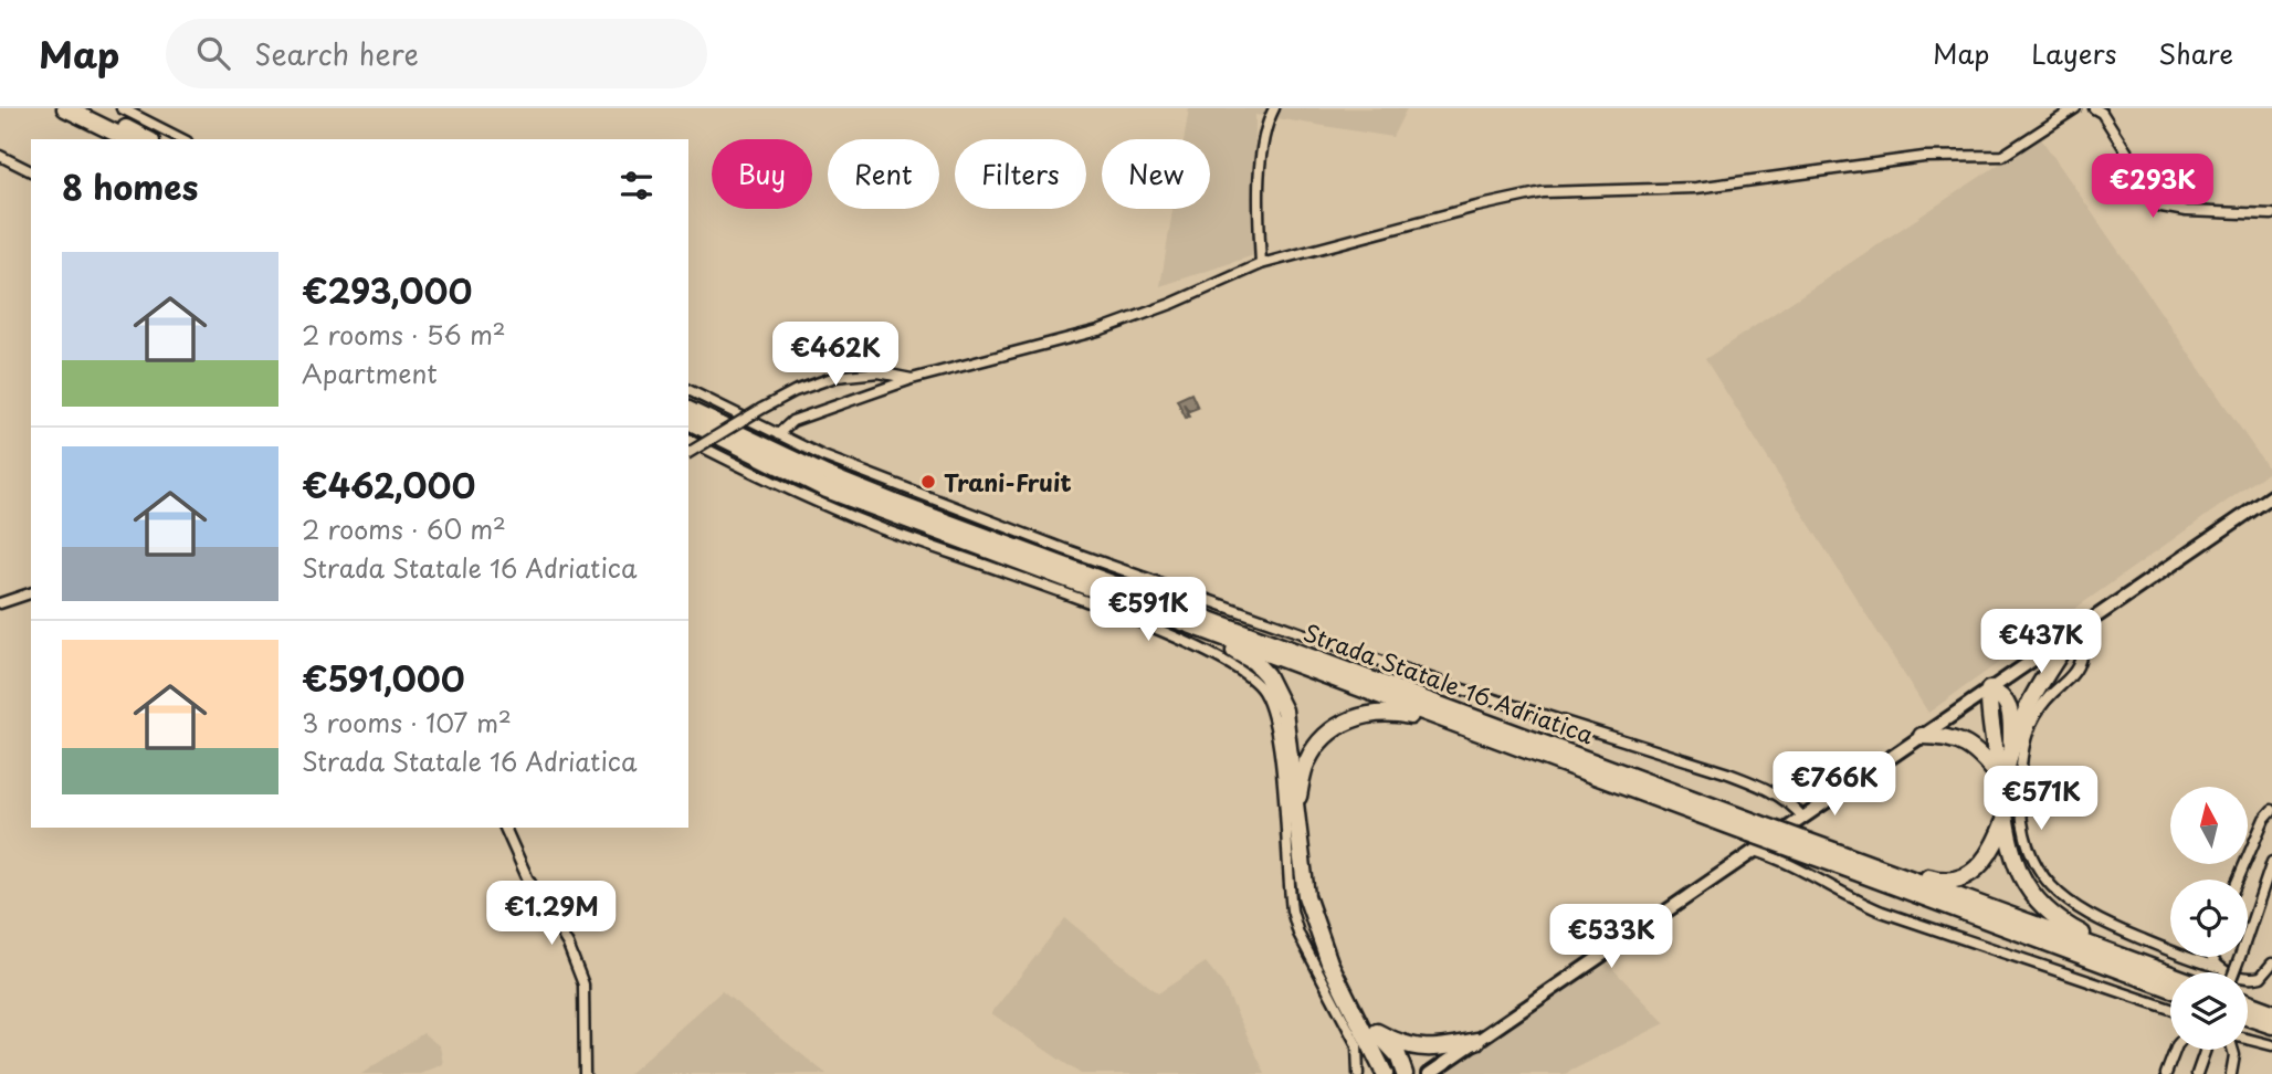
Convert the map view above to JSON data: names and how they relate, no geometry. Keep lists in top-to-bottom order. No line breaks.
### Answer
{"streets":{"highway":["Strada Statale 16 Adriatica"]},"places":["Trani-Fruit"],"north":"top","page":{"header":"Map","search":"Search here","nav":["Map","Layers","Share"],"chip":["Buy","Rent","Filters","New"],"heading":"8 homes","price":["€293K","€462K","€591K","€437K","€766K","€571K","€1.29M","€533K"],"list":[{"name":"€293,000","note":"2 rooms · 56 m² · Apartment"},{"name":"€462,000","note":"2 rooms · 60 m² · Strada Statale 16 Adriatica"},{"name":"€591,000","note":"3 rooms · 107 m² · Strada Statale 16 Adriatica"}]}}
